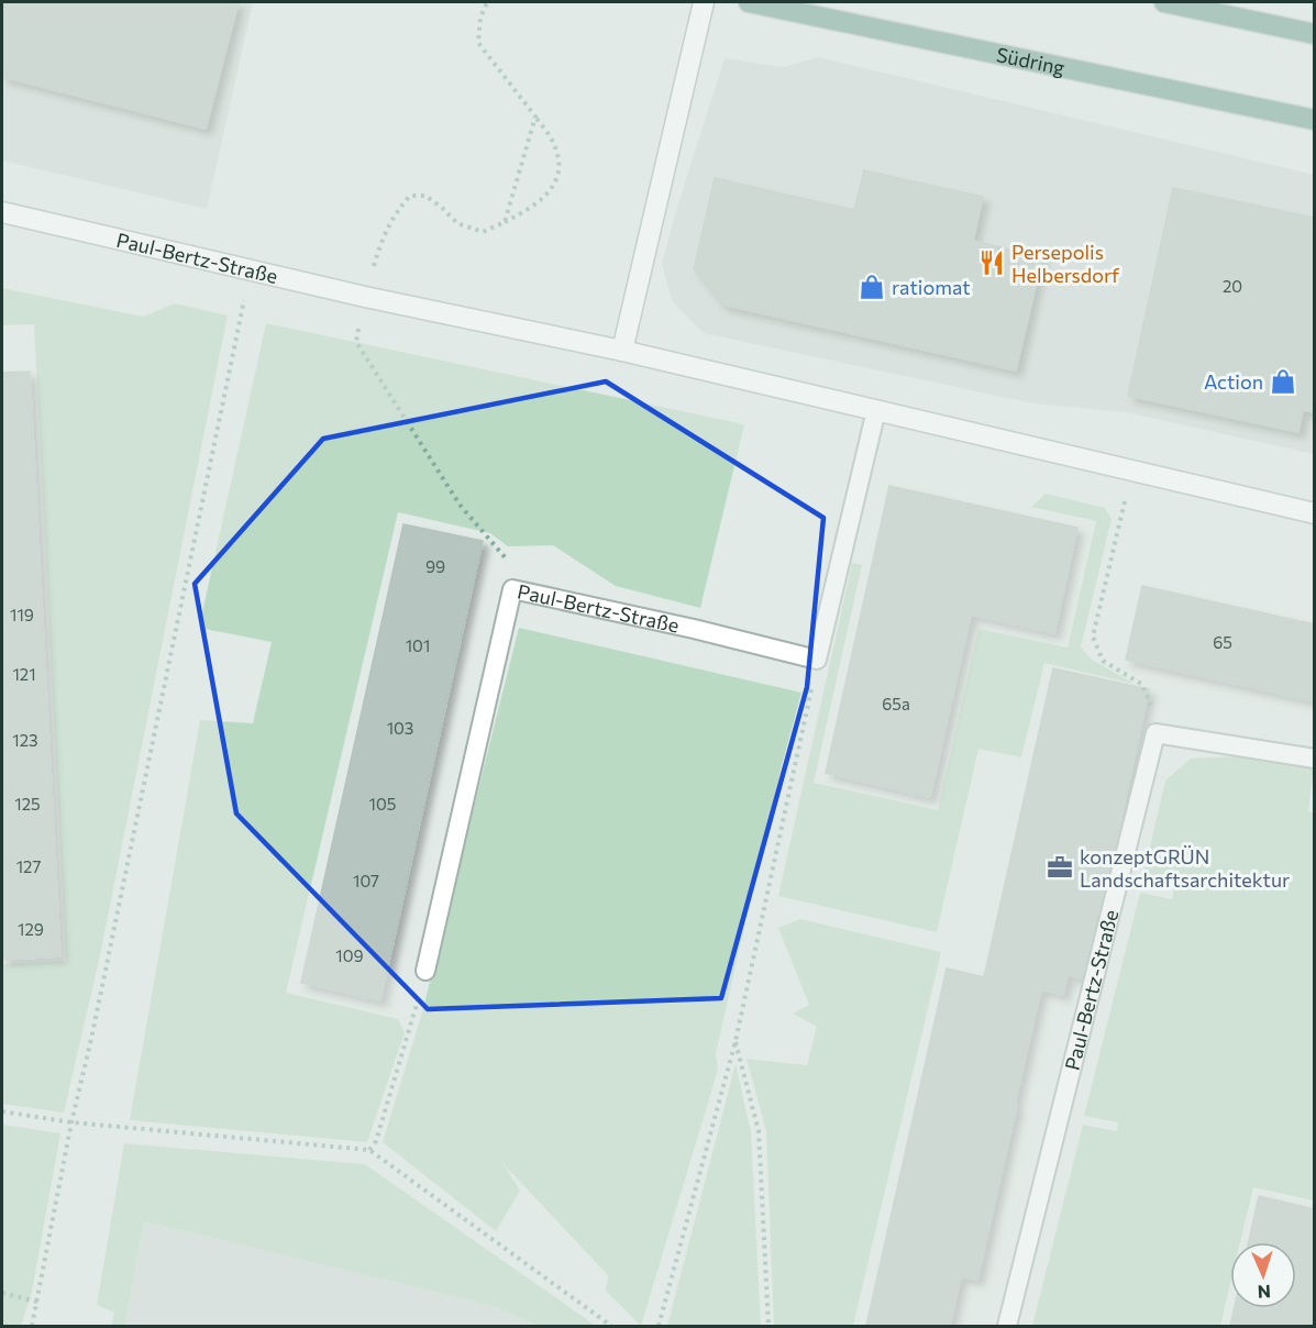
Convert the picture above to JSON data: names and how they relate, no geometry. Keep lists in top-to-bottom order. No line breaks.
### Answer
{"streets":{"main road":["Südring"],"street":["Paul-Bertz-Straße"]},"places":{"restaurant":["Persepolis Helbersdorf"],"shop":["ratiomat","Action"],"office":["konzeptGRÜN Landschaftsarchitektur"]},"house_numbers":["20","99","119","65","101","121","65a","103","123","125","105","127","107","129","109"],"north":"bottom"}
